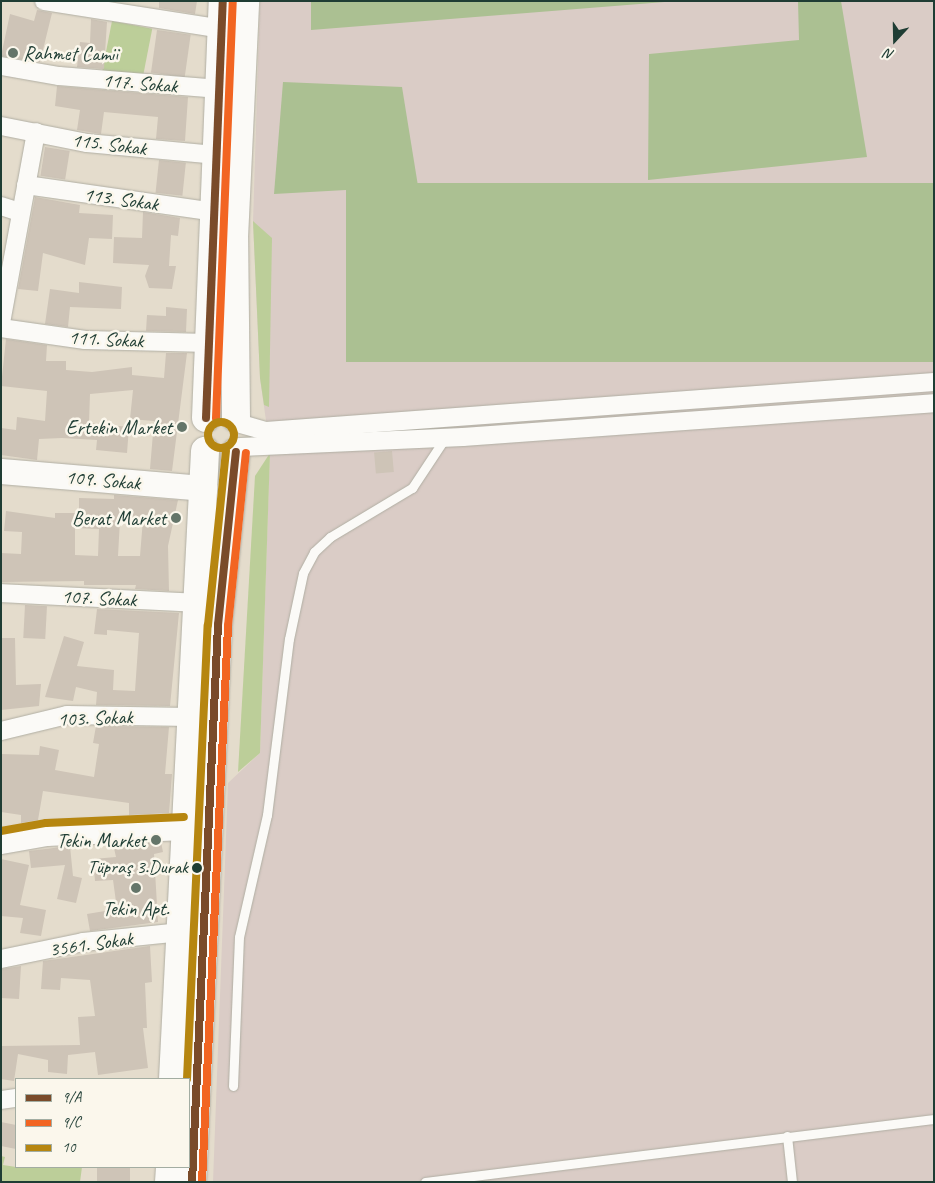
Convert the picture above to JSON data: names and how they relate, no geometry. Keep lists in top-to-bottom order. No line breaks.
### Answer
{"streets":{"street":["117. Sokak","115. Sokak","113. Sokak","111. Sokak","109. Sokak","107. Sokak","103. Sokak","3561. Sokak"]},"places":["Rahmet Camii","Ertekin Market","Berat Market","Tekin Market","Tüpraş 3.Durak","Tekin Apt."],"lines":["transit line 9/A","transit line 9/C","transit line 10"],"legend":["9/A","9/C","10"],"north":"bottom"}
